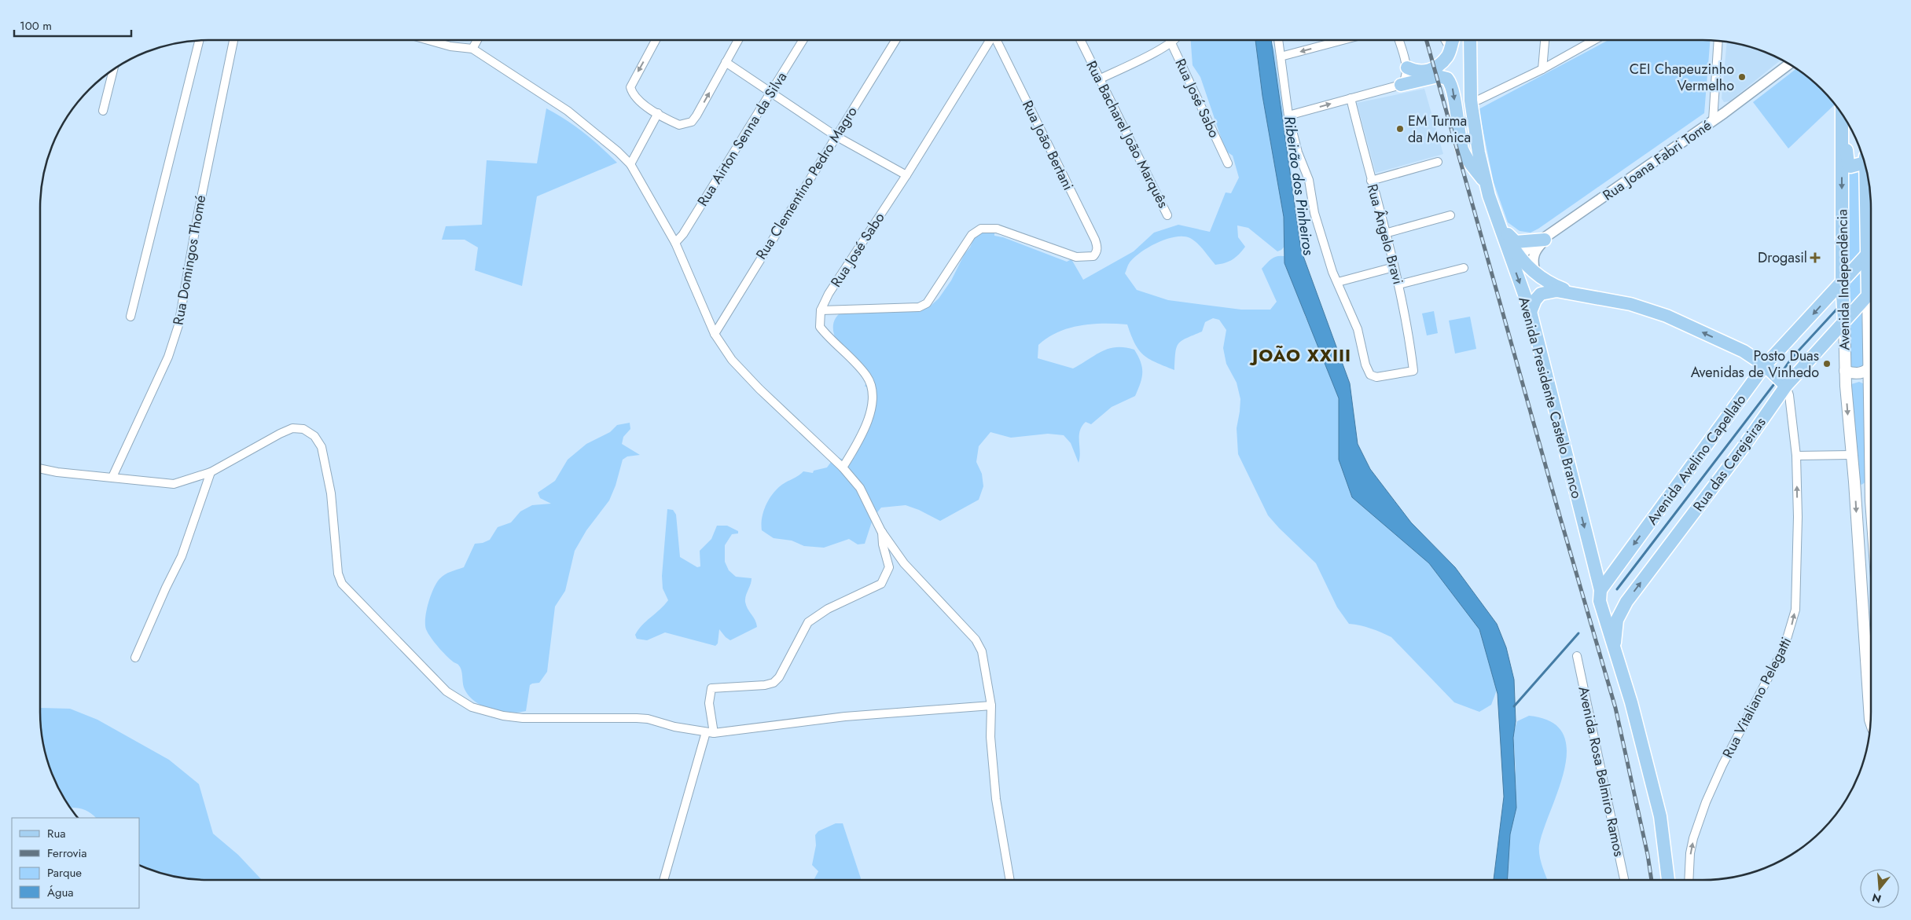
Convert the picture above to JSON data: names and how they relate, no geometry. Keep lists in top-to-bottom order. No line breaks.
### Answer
{"streets":{"main road":["Avenida Independência","Avenida Presidente Castelo Branco","Avenida Avelino Capellato","Rua das Cerejeiras"],"street":["Rua José Sabo","Rua Bacharel João Marquês","Rua Airton Senna da Silva","Rua João Bertani","Rua Joana Fabri Tomé","Rua Clementino Pedro Magro","Rua Ângelo Bravi","Rua Domingos Thomé","Rua Vitaliano Pelegatti","Avenida Rosa Belmiro Ramos"]},"crossings":[["Rua José Sabo","Rua João Bertani"],["Avenida Independência","Avenida Avelino Capellato"],["Avenida Independência","Rua das Cerejeiras"],["Avenida Presidente Castelo Branco","Avenida Avelino Capellato"],["Avenida Presidente Castelo Branco","Rua das Cerejeiras"],["Rua das Cerejeiras","Rua Vitaliano Pelegatti"]],"one_way":["Avenida Independência","Avenida Presidente Castelo Branco","Avenida Avelino Capellato","Rua das Cerejeiras","Rua Vitaliano Pelegatti"],"districts":["JOÃO XXIII"],"water":["Ribeirão dos Pinheiros"],"places":{"other":["CEI Chapeuzinho Vermelho","EM Turma da Monica","Posto Duas Avenidas de Vinhedo"],"health":["Drogasil"]},"legend":["Rua","Ferrovia","Parque","Água"],"scale_bar":"100 m","north":"bottom"}
